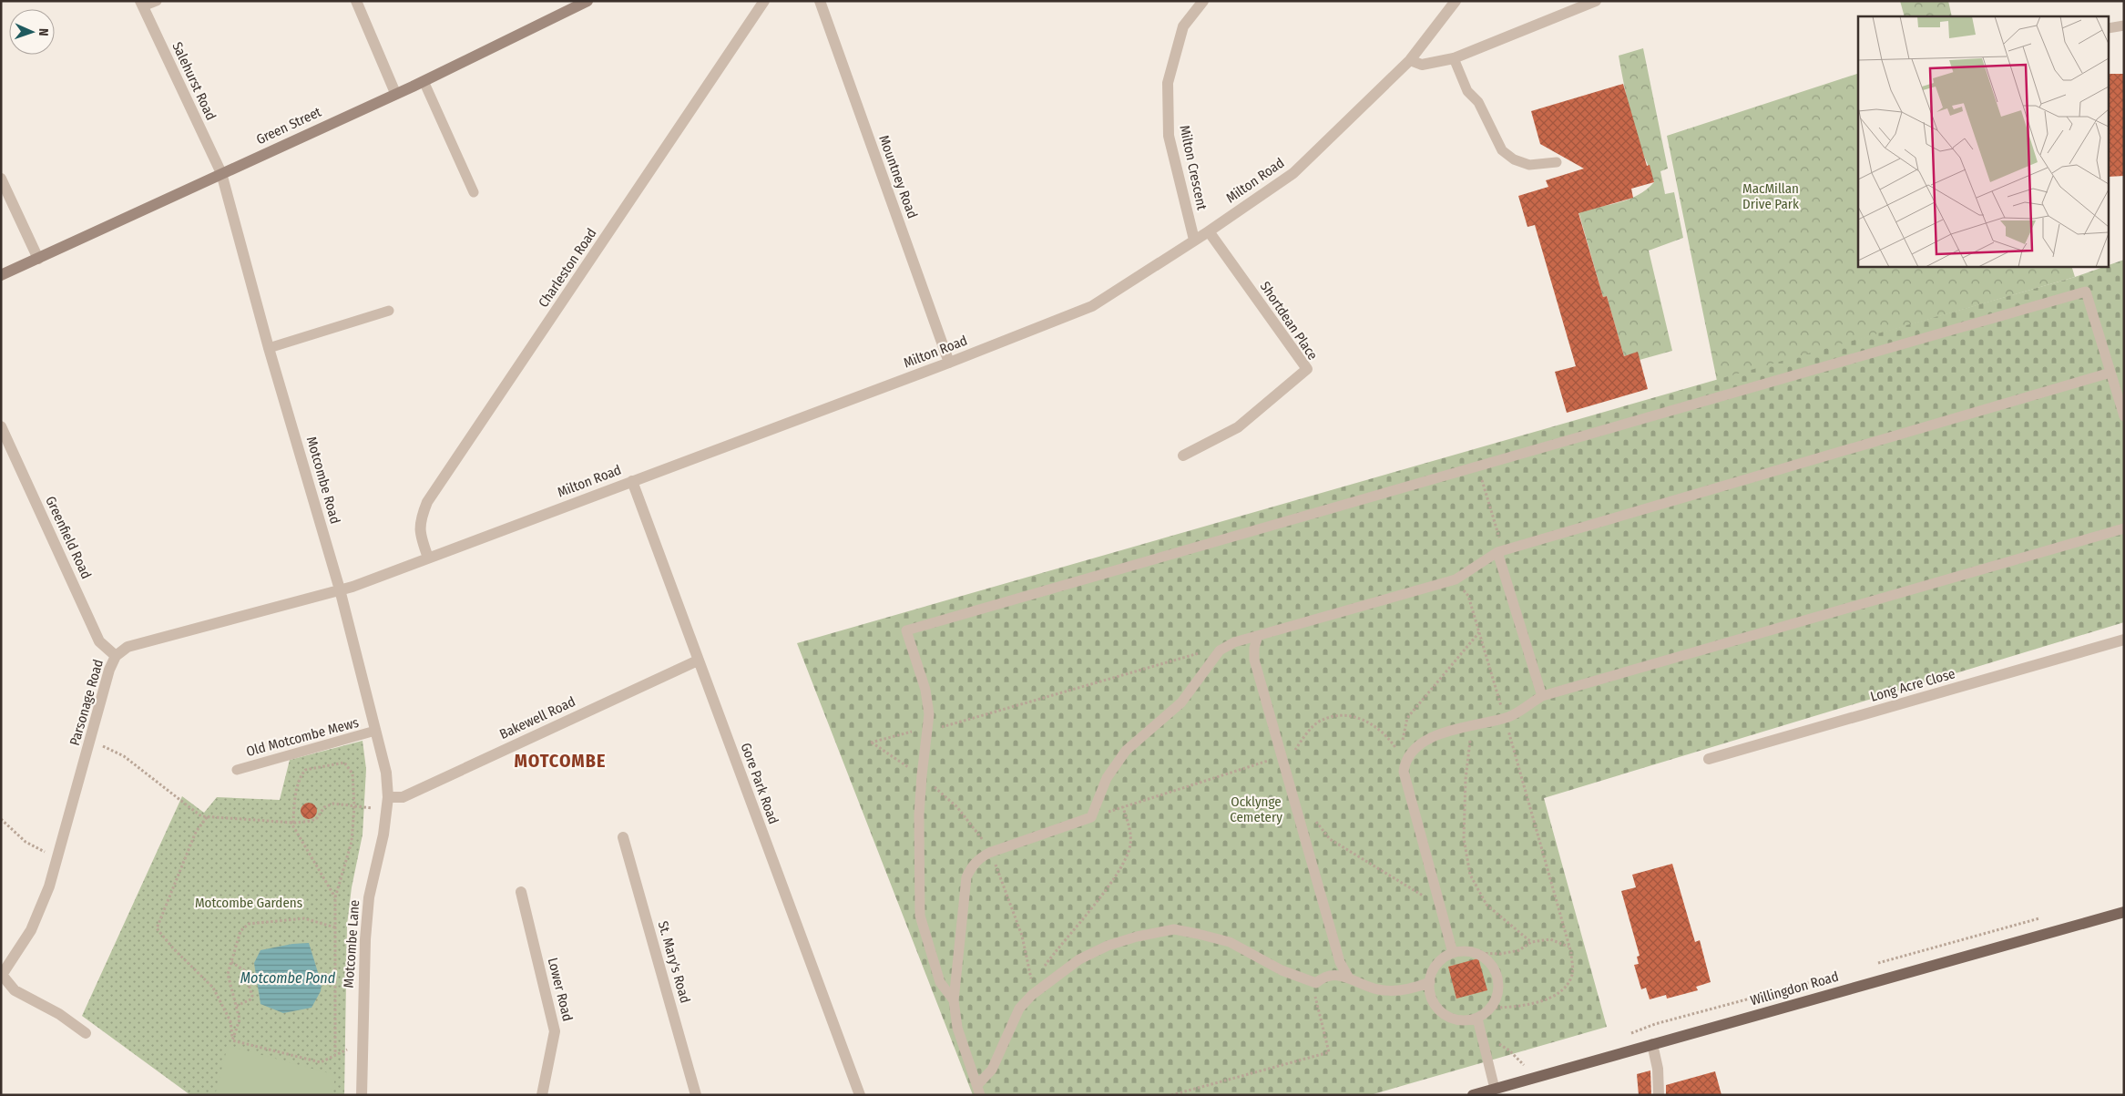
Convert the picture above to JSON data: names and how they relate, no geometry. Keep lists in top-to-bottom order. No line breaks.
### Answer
{"streets":{"main road":["Willingdon Road"],"street":["Salehurst Road","Green Street","Milton Crescent","Mountney Road","Milton Road","Charleston Road","Shortdean Place","Motcombe Road","Greenfield Road","Long Acre Close","Parsonage Road","Bakewell Road","Gore Park Road","Motcombe Lane","St. Mary's Road","Lower Road"],"lane":["Old Motcombe Mews"]},"crossings":[["Salehurst Road","Green Street"],["Salehurst Road","Motcombe Road"],["Green Street","Motcombe Road"],["Milton Crescent","Milton Road"],["Mountney Road","Milton Road"],["Milton Road","Charleston Road"],["Milton Road","Shortdean Place"],["Milton Road","Motcombe Road"],["Milton Road","Parsonage Road"],["Milton Road","Gore Park Road"],["Motcombe Road","Parsonage Road"],["Motcombe Road","Bakewell Road"],["Motcombe Road","Old Motcombe Mews"],["Motcombe Road","Motcombe Lane"],["Greenfield Road","Parsonage Road"],["Bakewell Road","Gore Park Road"],["Bakewell Road","Motcombe Lane"]],"districts":["MOTCOMBE"],"water":["Motcombe Pond"],"parks":["MacMillan Drive Park","Ocklynge Cemetery","Motcombe Gardens"],"north":"right"}
